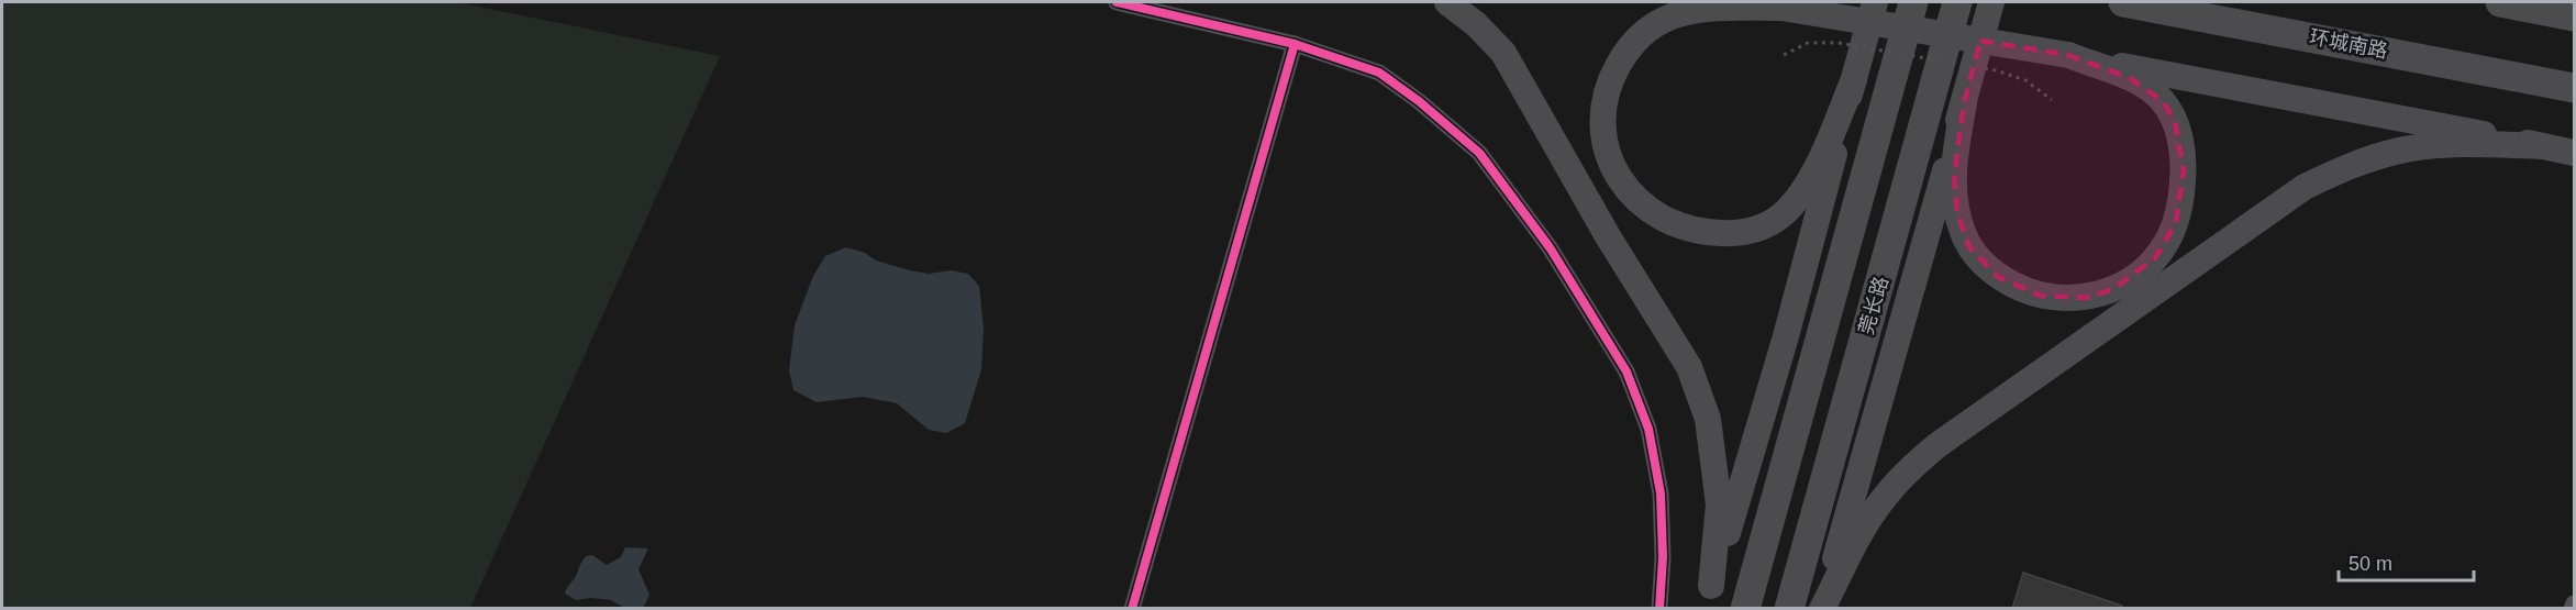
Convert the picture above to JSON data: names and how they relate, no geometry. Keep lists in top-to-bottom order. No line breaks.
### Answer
{"streets":{"highway":["环城南路","莞长路"]},"scale_bar":"50 m"}
